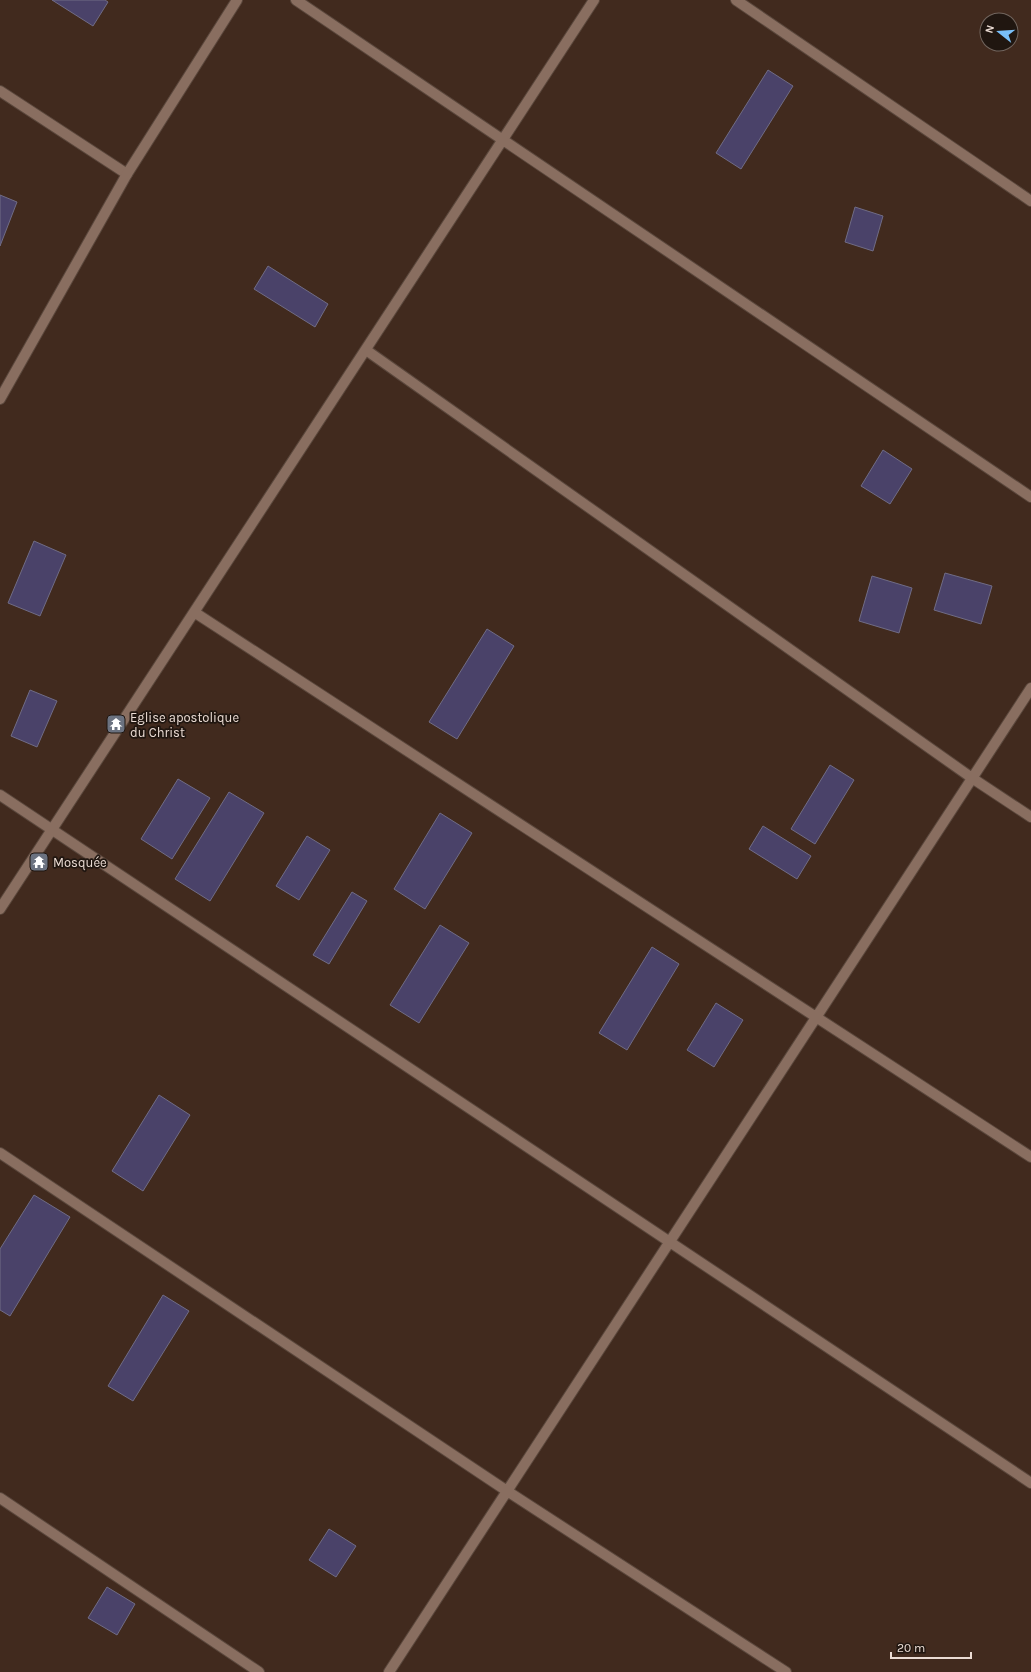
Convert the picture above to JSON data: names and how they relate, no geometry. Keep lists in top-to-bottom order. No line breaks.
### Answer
{"places":{"temple":["Eglise apostolique du Christ","Mosquée"]},"scale_bar":"20 m","north":"left"}
